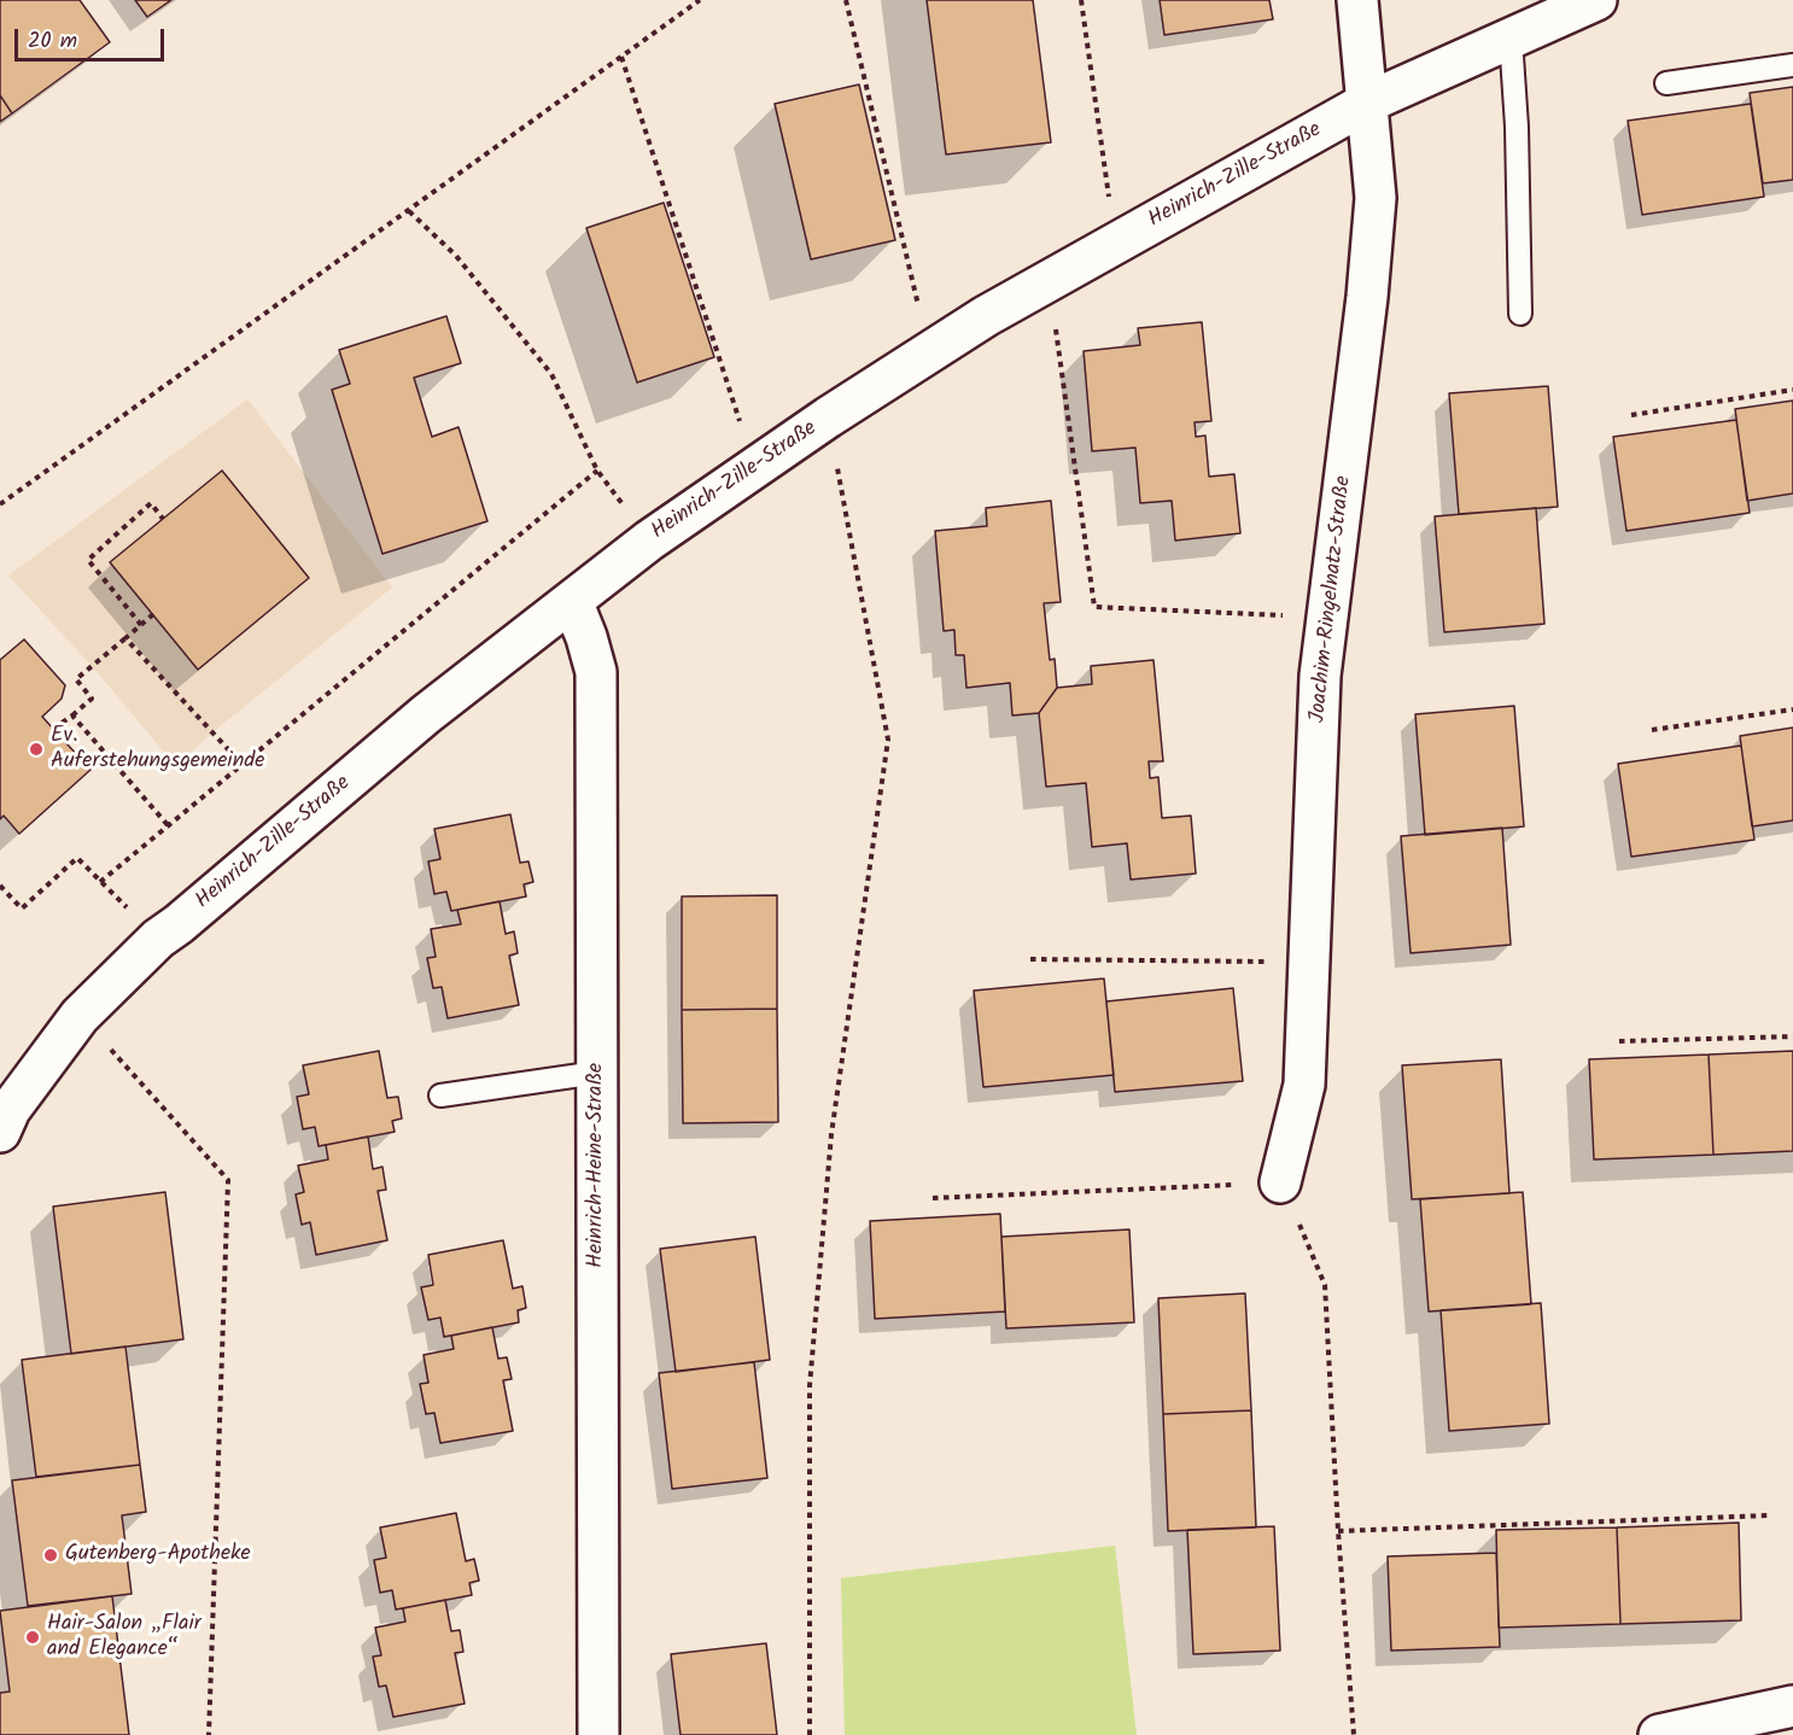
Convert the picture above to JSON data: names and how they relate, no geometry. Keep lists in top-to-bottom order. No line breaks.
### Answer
{"streets":{"street":["Heinrich-Zille-Straße","Joachim-Ringelnatz-Straße","Heinrich-Heine-Straße"]},"crossings":[["Heinrich-Zille-Straße","Joachim-Ringelnatz-Straße"],["Heinrich-Zille-Straße","Heinrich-Heine-Straße"]],"places":["Ev. Auferstehungsgemeinde","Gutenberg-Apotheke","Hair-Salon „Flair and Elegance“"],"scale_bar":"20 m"}
